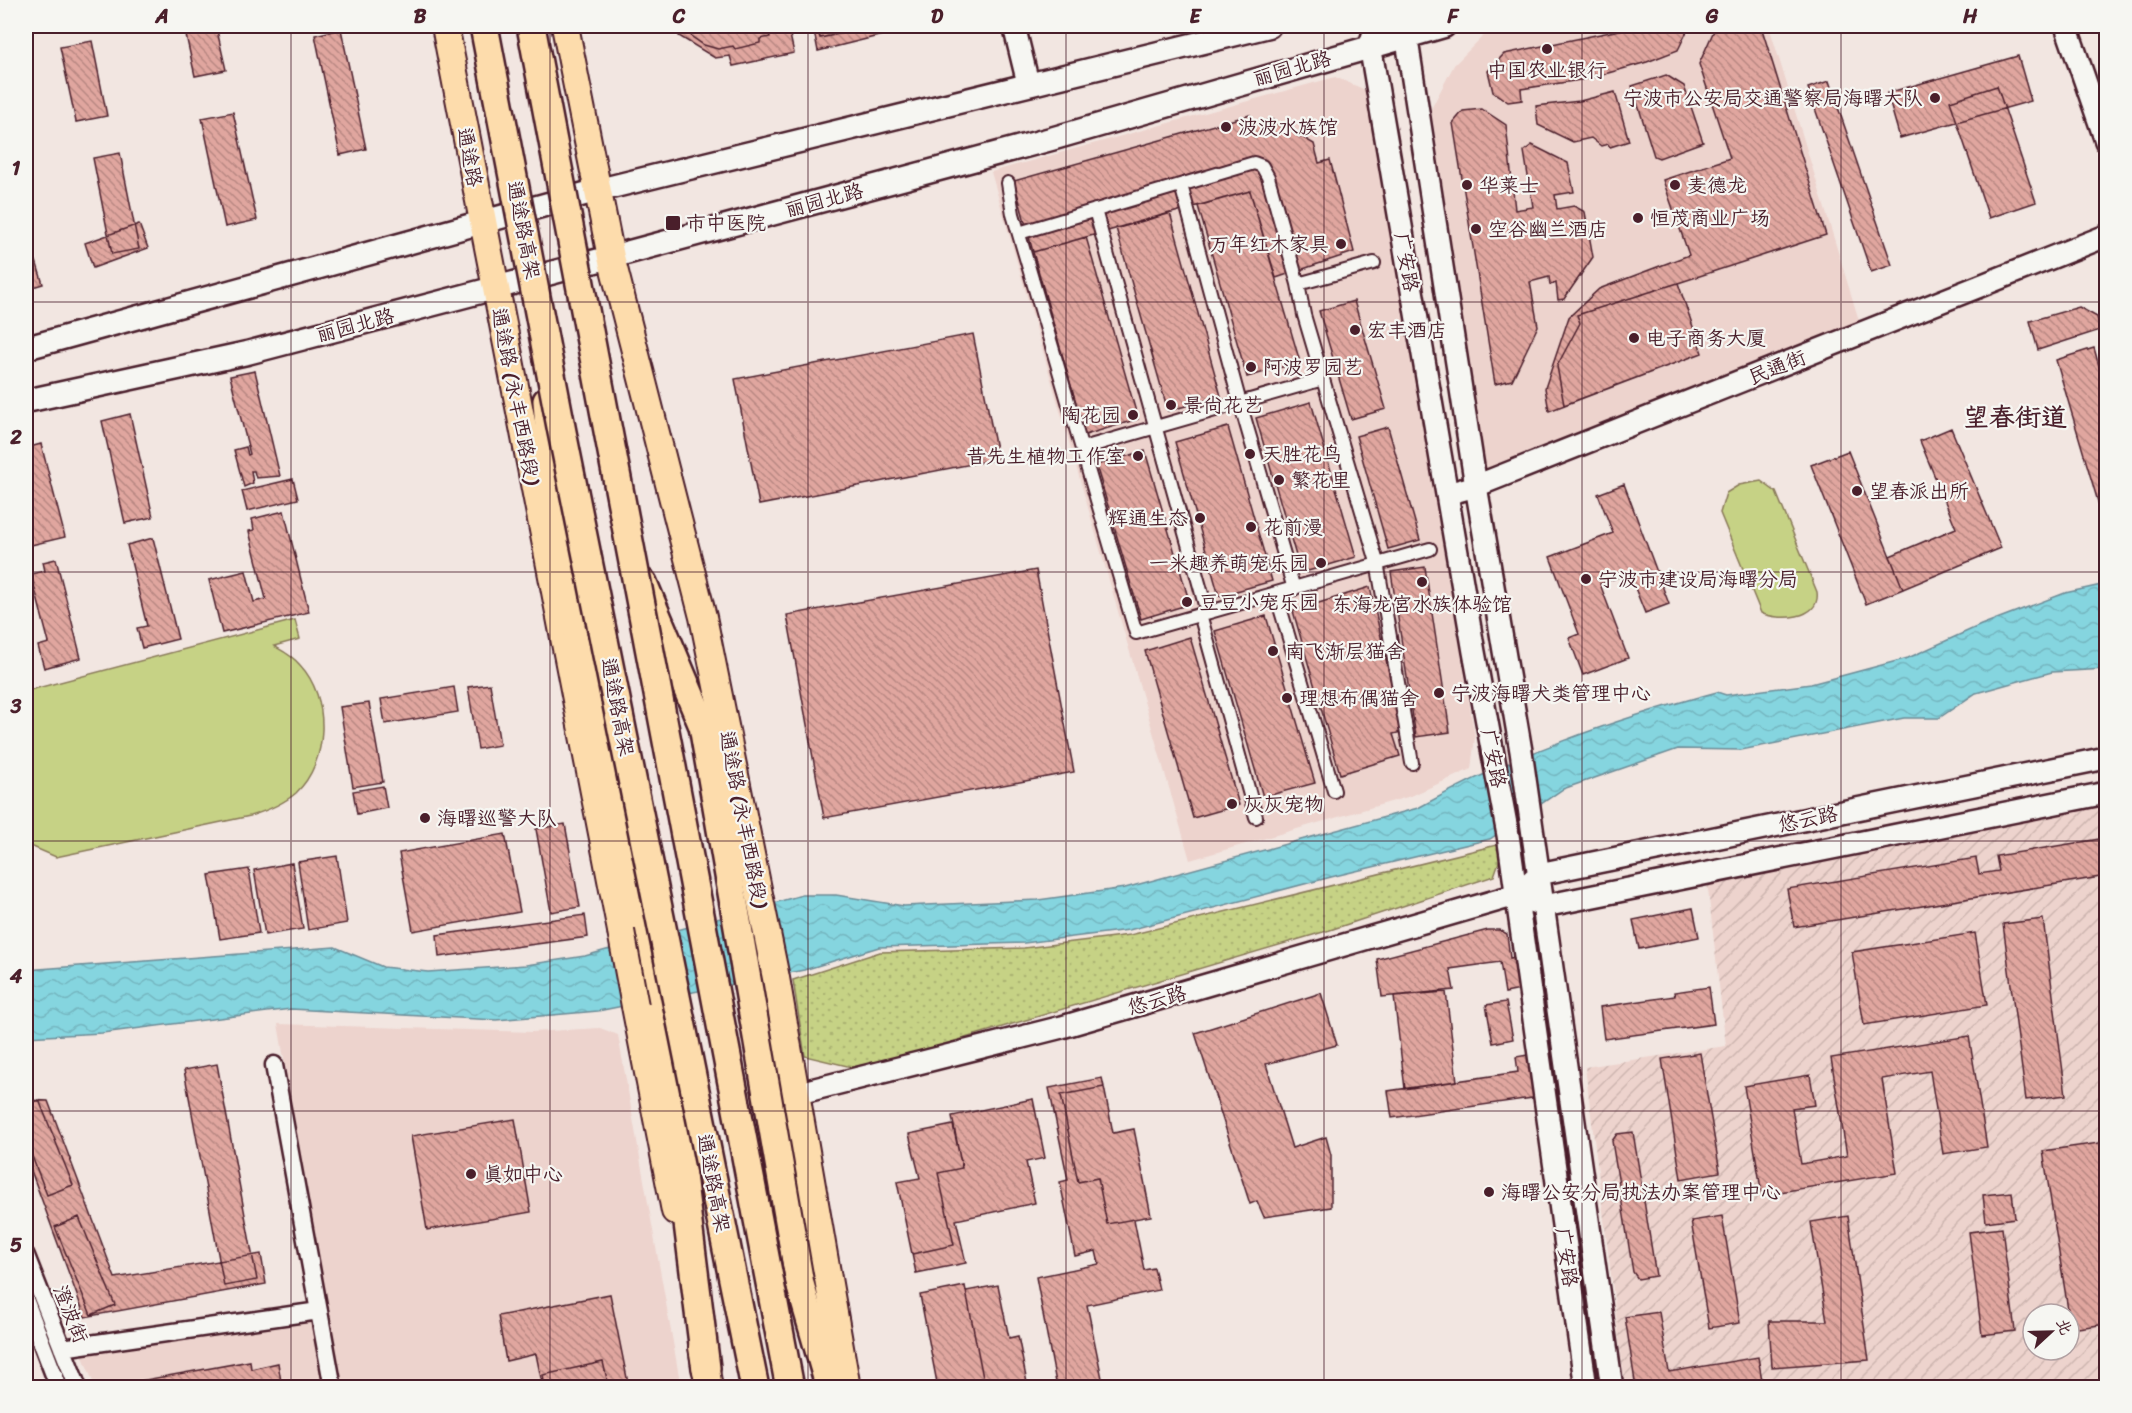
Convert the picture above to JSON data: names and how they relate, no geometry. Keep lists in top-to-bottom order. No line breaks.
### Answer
{"streets":{"highway":["通途路高架"],"main road":["丽园北路","通途路","通途路 (永丰西路段)"],"street":["广安路","民通街","悠云路","澄波街"]},"crossings":[["丽园北路","通途路"],["丽园北路","广安路"],["丽园北路","通途路 (永丰西路段)"],["通途路","通途路 (永丰西路段)"],["广安路","民通街"],["广安路","悠云路"],["通途路 (永丰西路段)","悠云路"]],"districts":["望春街道"],"places":{"other":["中国农业银行","宁波市公安局交通警察局海曙大队","波波水族馆","华莱士","麦德龙","恒茂商业广场","空谷幽兰酒店","万年红木家具","宏丰酒店","电子商务大厦","阿波罗园艺","景尚花艺","陶花园","天胜花鸟","昔先生植物工作室","繁花里","望春派出所","辉通生态","花前漫","一米趣养萌宠乐园","宁波市建设局海曙分局","东海龙宫水族体验馆","豆豆小宠乐园","南飞渐层猫舍","宁波海曙犬类管理中心","理想布偶猫舍","灰灰宠物","海曙巡警大队","真如中心","海曙公安分局执法办案管理中心"],"transit":["市中医院"]},"north":"right","grid":{"columns":["A","B","C","D","E","F","G","H"],"rows":["1","2","3","4","5"]}}
